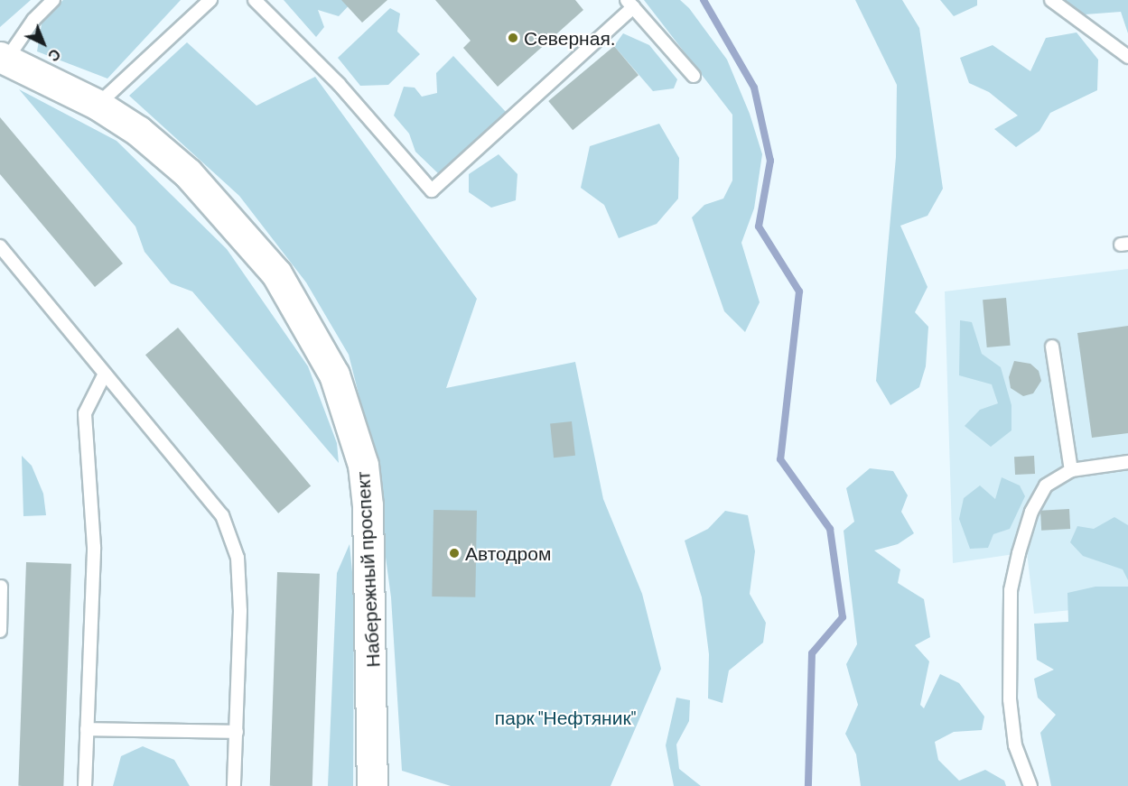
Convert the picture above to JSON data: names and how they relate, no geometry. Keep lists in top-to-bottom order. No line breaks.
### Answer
{"streets":{"main road":["Набережный проспект"]},"parks":["парк \"Нефтяник\""],"places":["Северная.","Автодром"],"north":"bottom right"}
